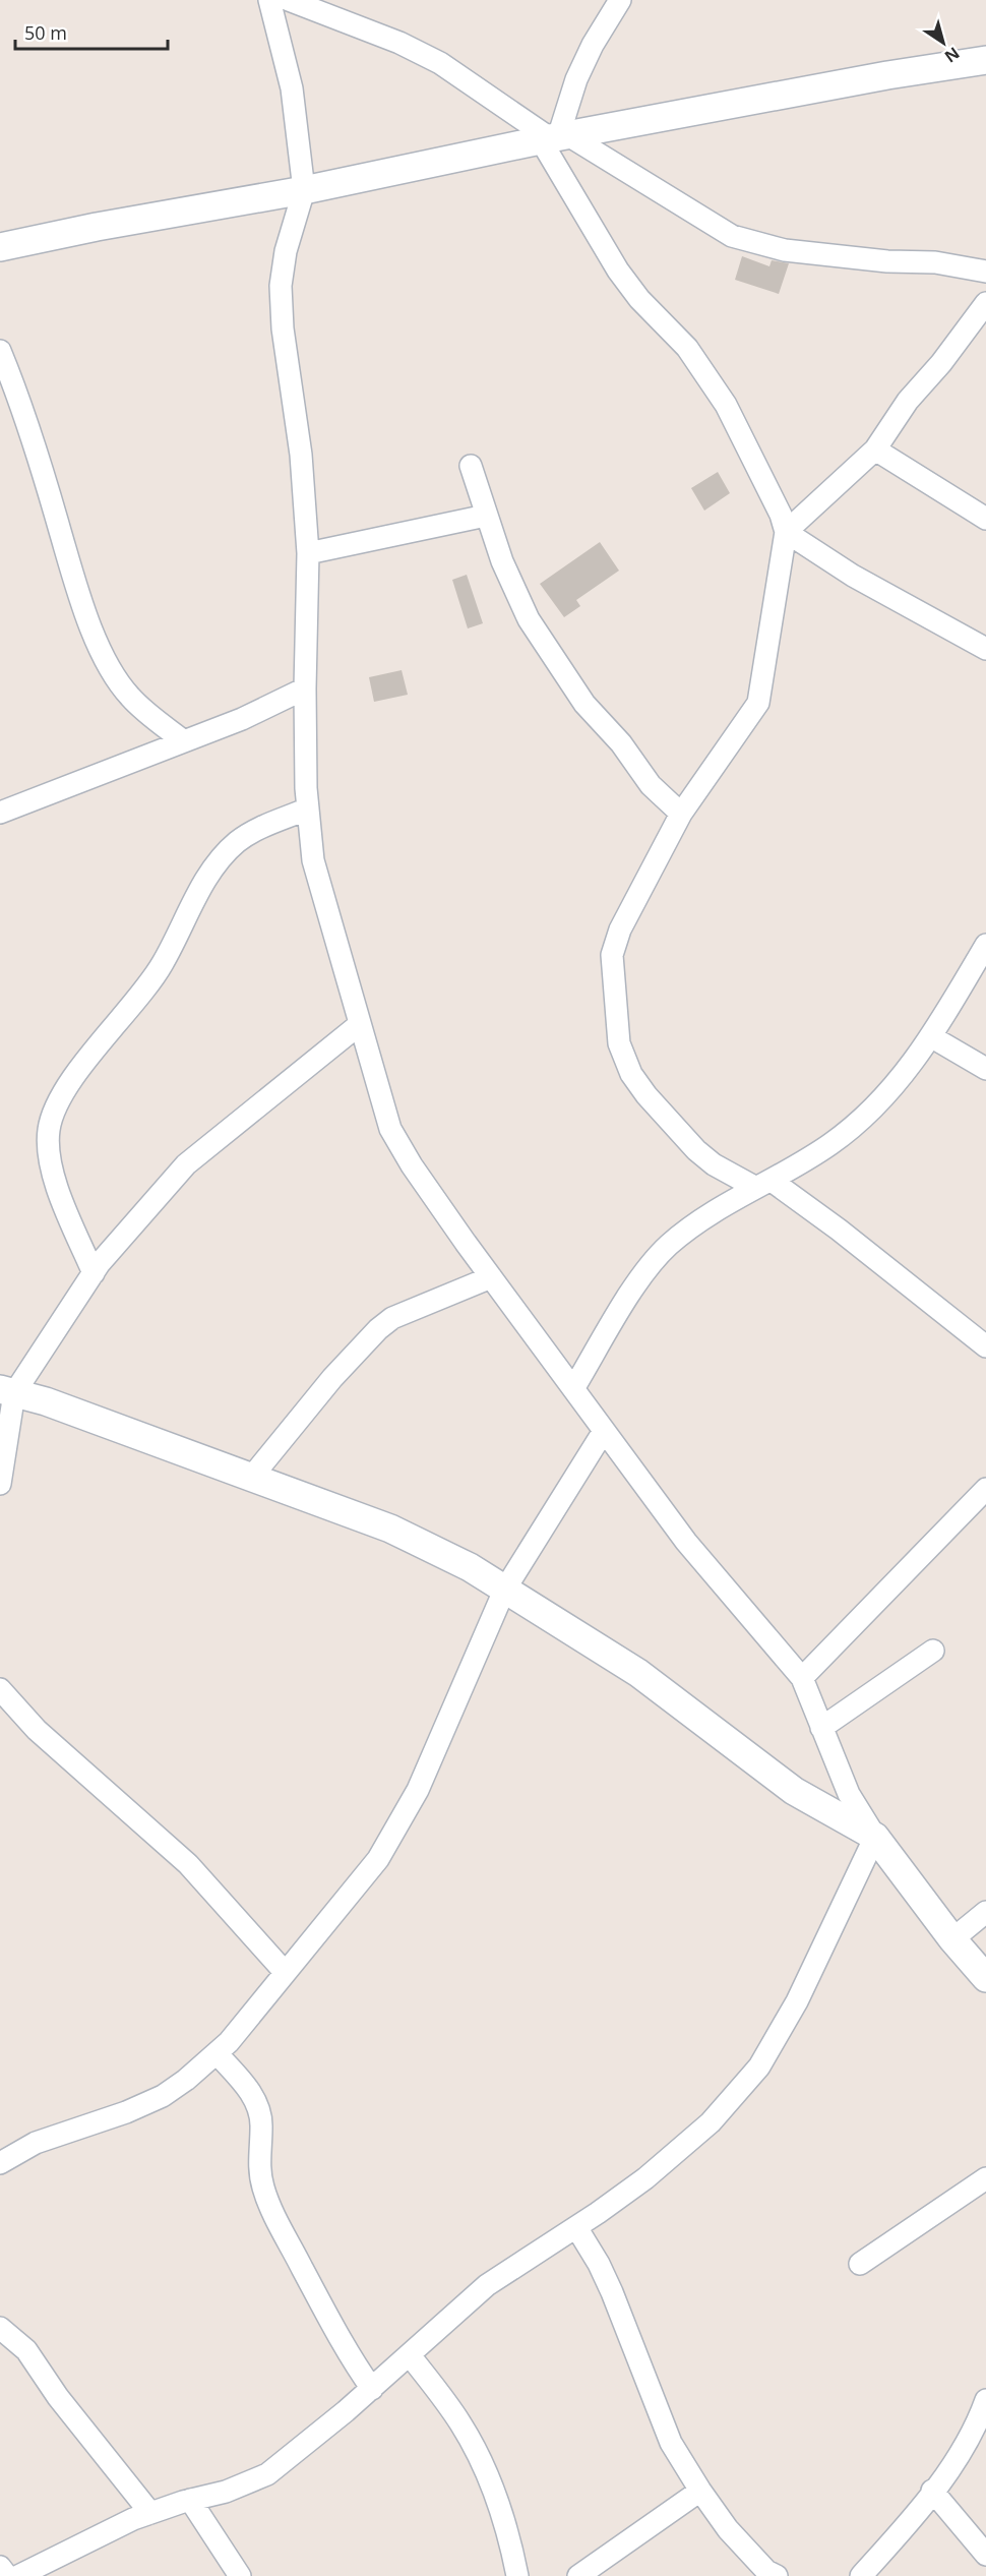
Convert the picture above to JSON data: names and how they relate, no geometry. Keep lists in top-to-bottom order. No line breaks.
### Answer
{"scale_bar":"50 m","north":"bottom right"}
